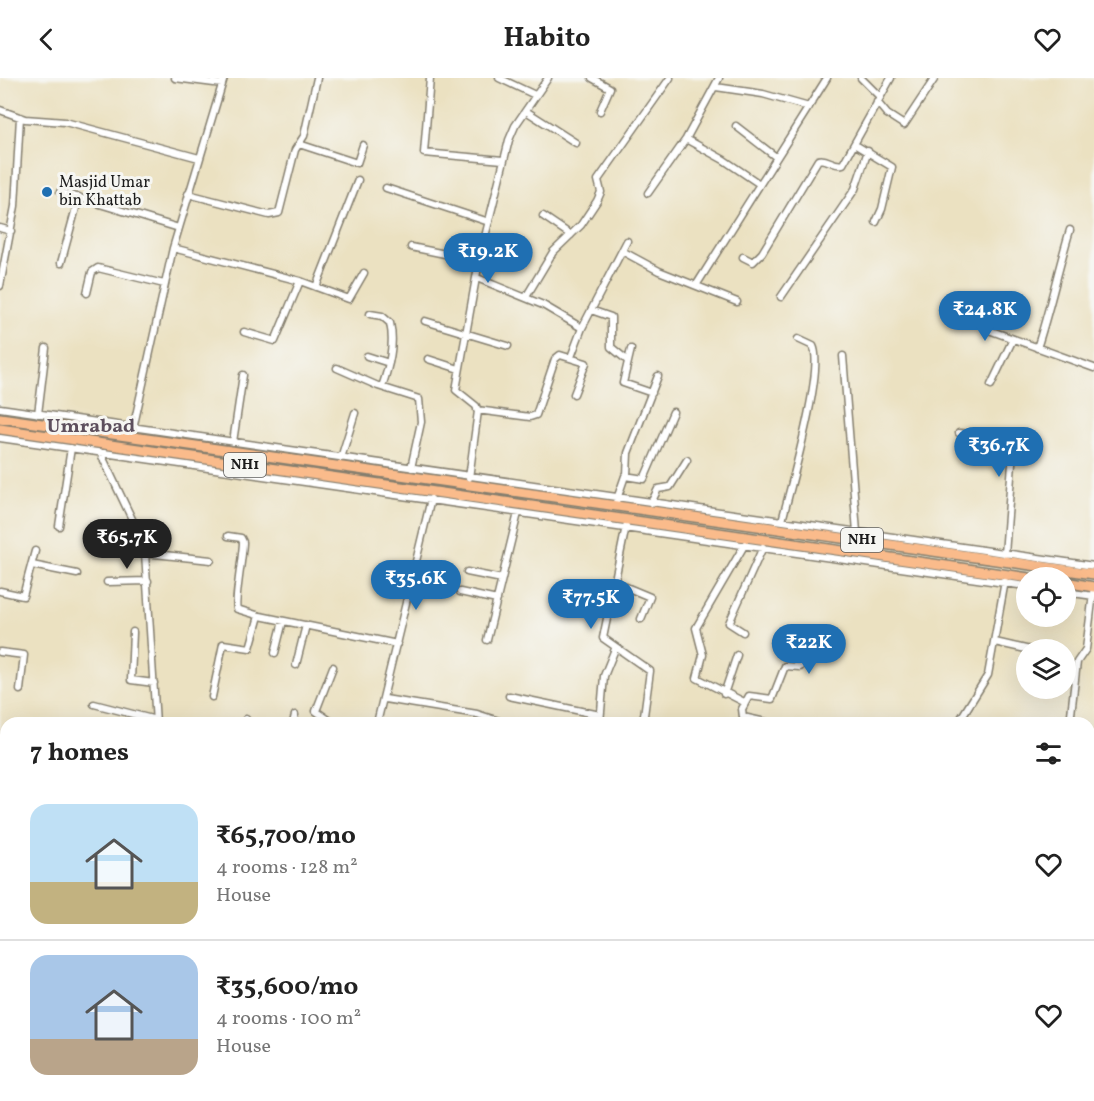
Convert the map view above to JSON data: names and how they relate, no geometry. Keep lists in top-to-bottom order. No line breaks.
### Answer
{"streets":{"highway":["NH1"]},"districts":["Umrabad"],"places":["Masjid Umar bin Khattab"],"page":{"header":"Habito","price":["₹19.2K","₹24.8K","₹36.7K","₹65.7K","₹35.6K","₹77.5K","₹22K"],"heading":"7 homes","list":[{"name":"₹65,700/mo","note":"4 rooms · 128 m² · House"},{"name":"₹35,600/mo","note":"4 rooms · 100 m² · House"}]}}
